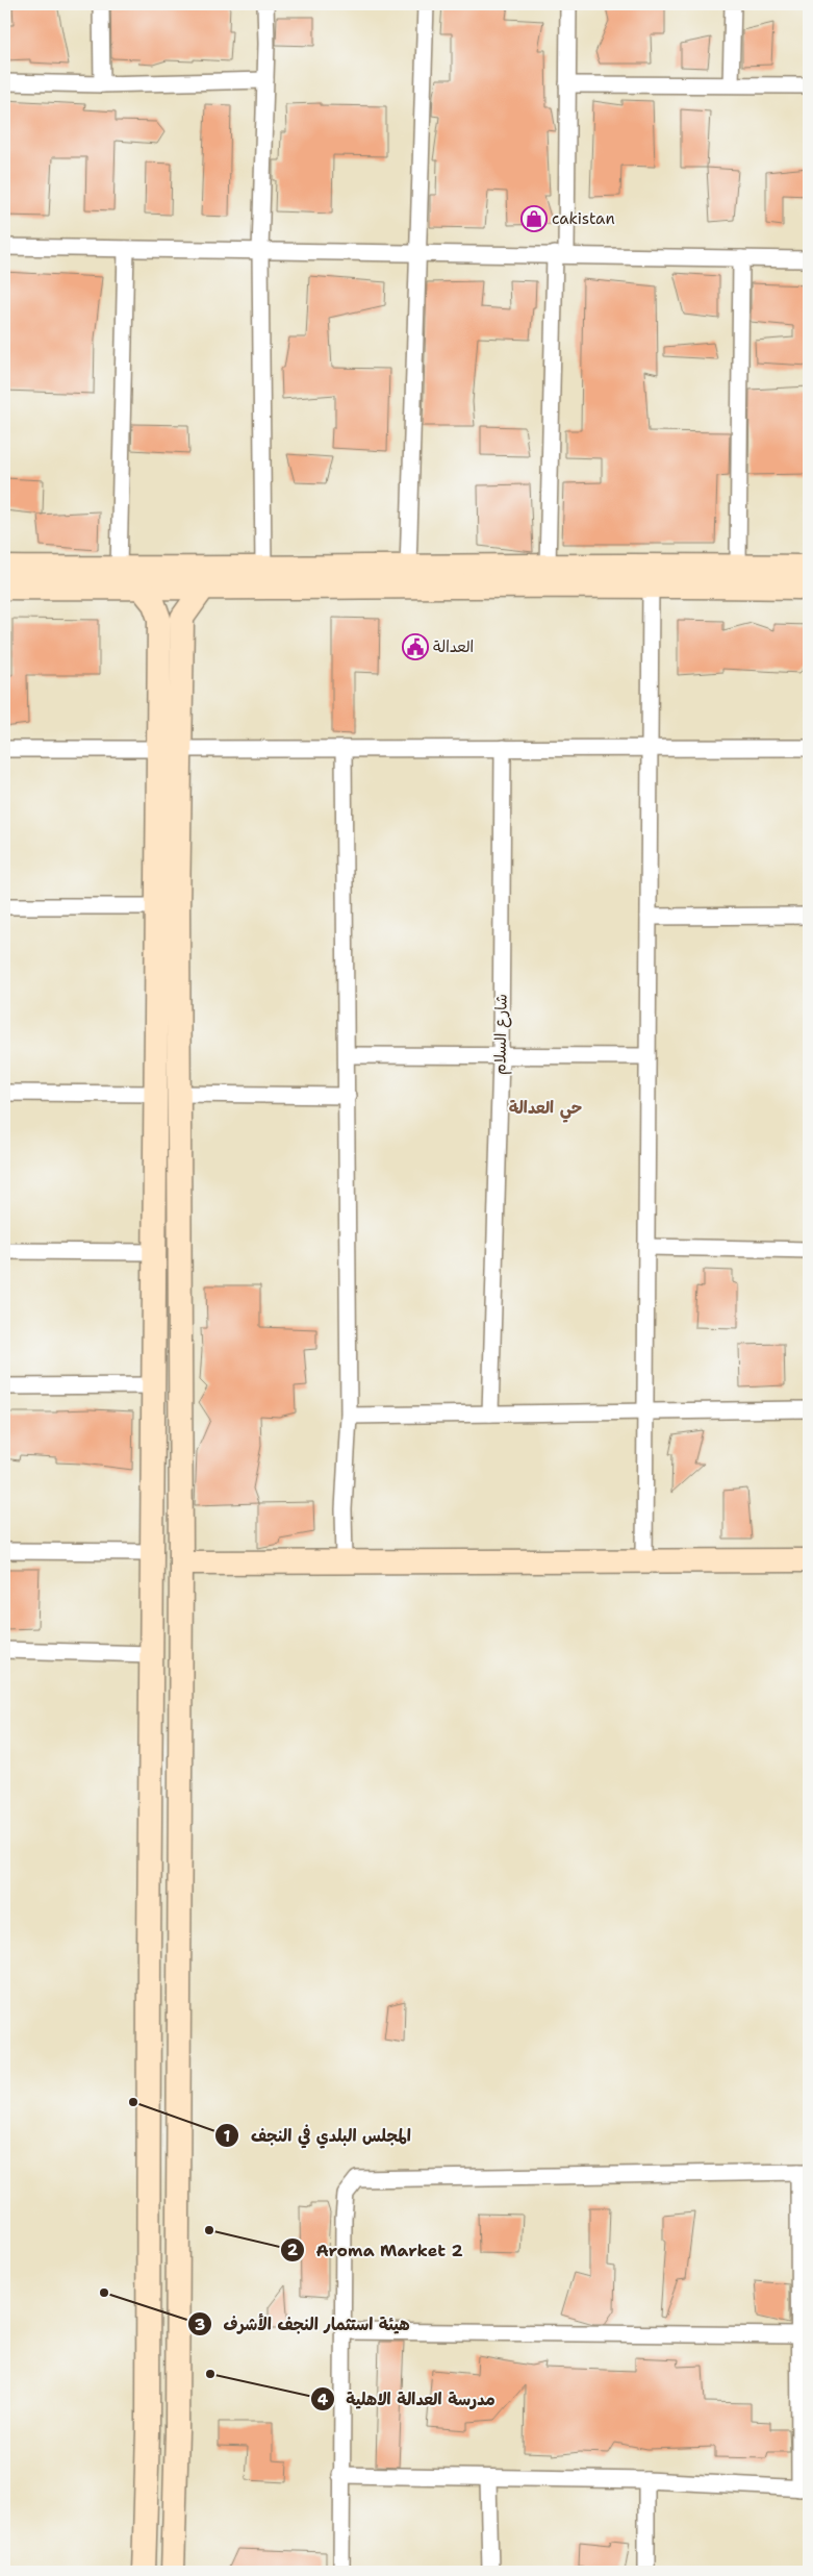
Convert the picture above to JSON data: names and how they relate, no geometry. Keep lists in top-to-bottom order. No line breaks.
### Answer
{"streets":{"street":["شارع السلام"]},"districts":["حي العدالة"],"places":{"shop":["cakistan"],"public building":["العدالة"],"other":["المجلس البلدي في النجف","Aroma Market 2","هيئة استثمار النجف الأشرف","مدرسة العدالة الاهلية"]}}
